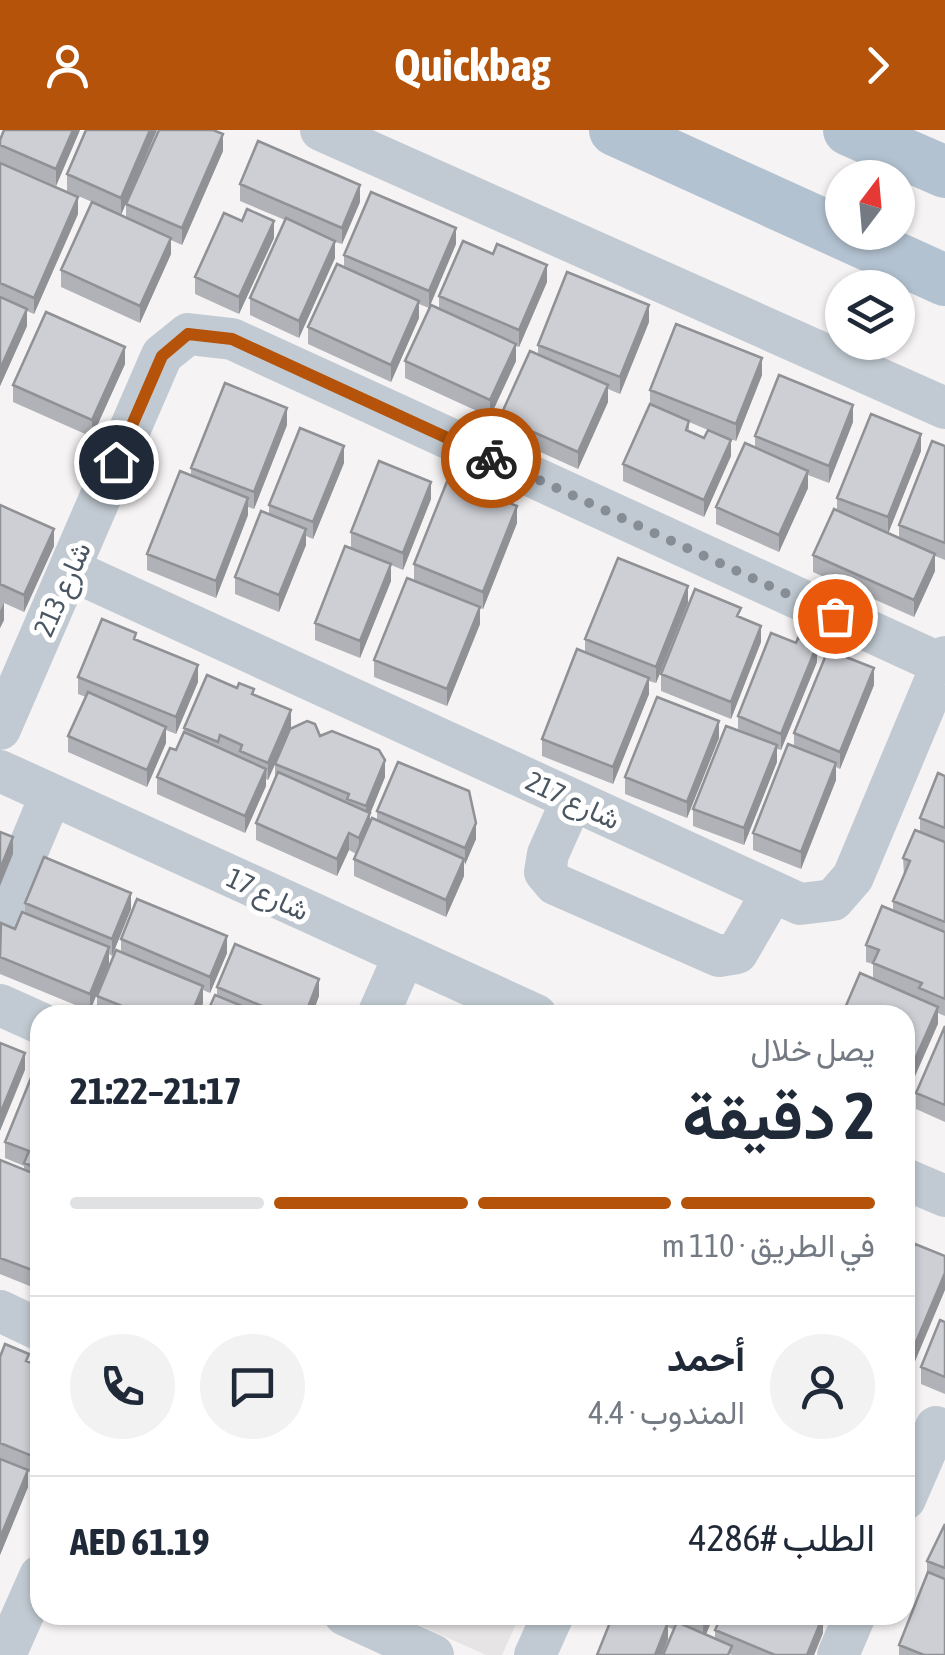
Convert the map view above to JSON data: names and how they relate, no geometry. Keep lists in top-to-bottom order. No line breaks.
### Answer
{"streets":{"street":["شارع 213","شارع 217","شارع 17"]},"crossings":[["شارع 213","شارع 217"]],"north":"top","page":{"header":"Quickbag","heading":["2 دقيقة","يصل خلال","21:17–21:22"],"panel":["أحمد","المندوب · 4.4","الطلب #4286","AED 61.19"],"bar":"في الطريق · 110 m"}}
